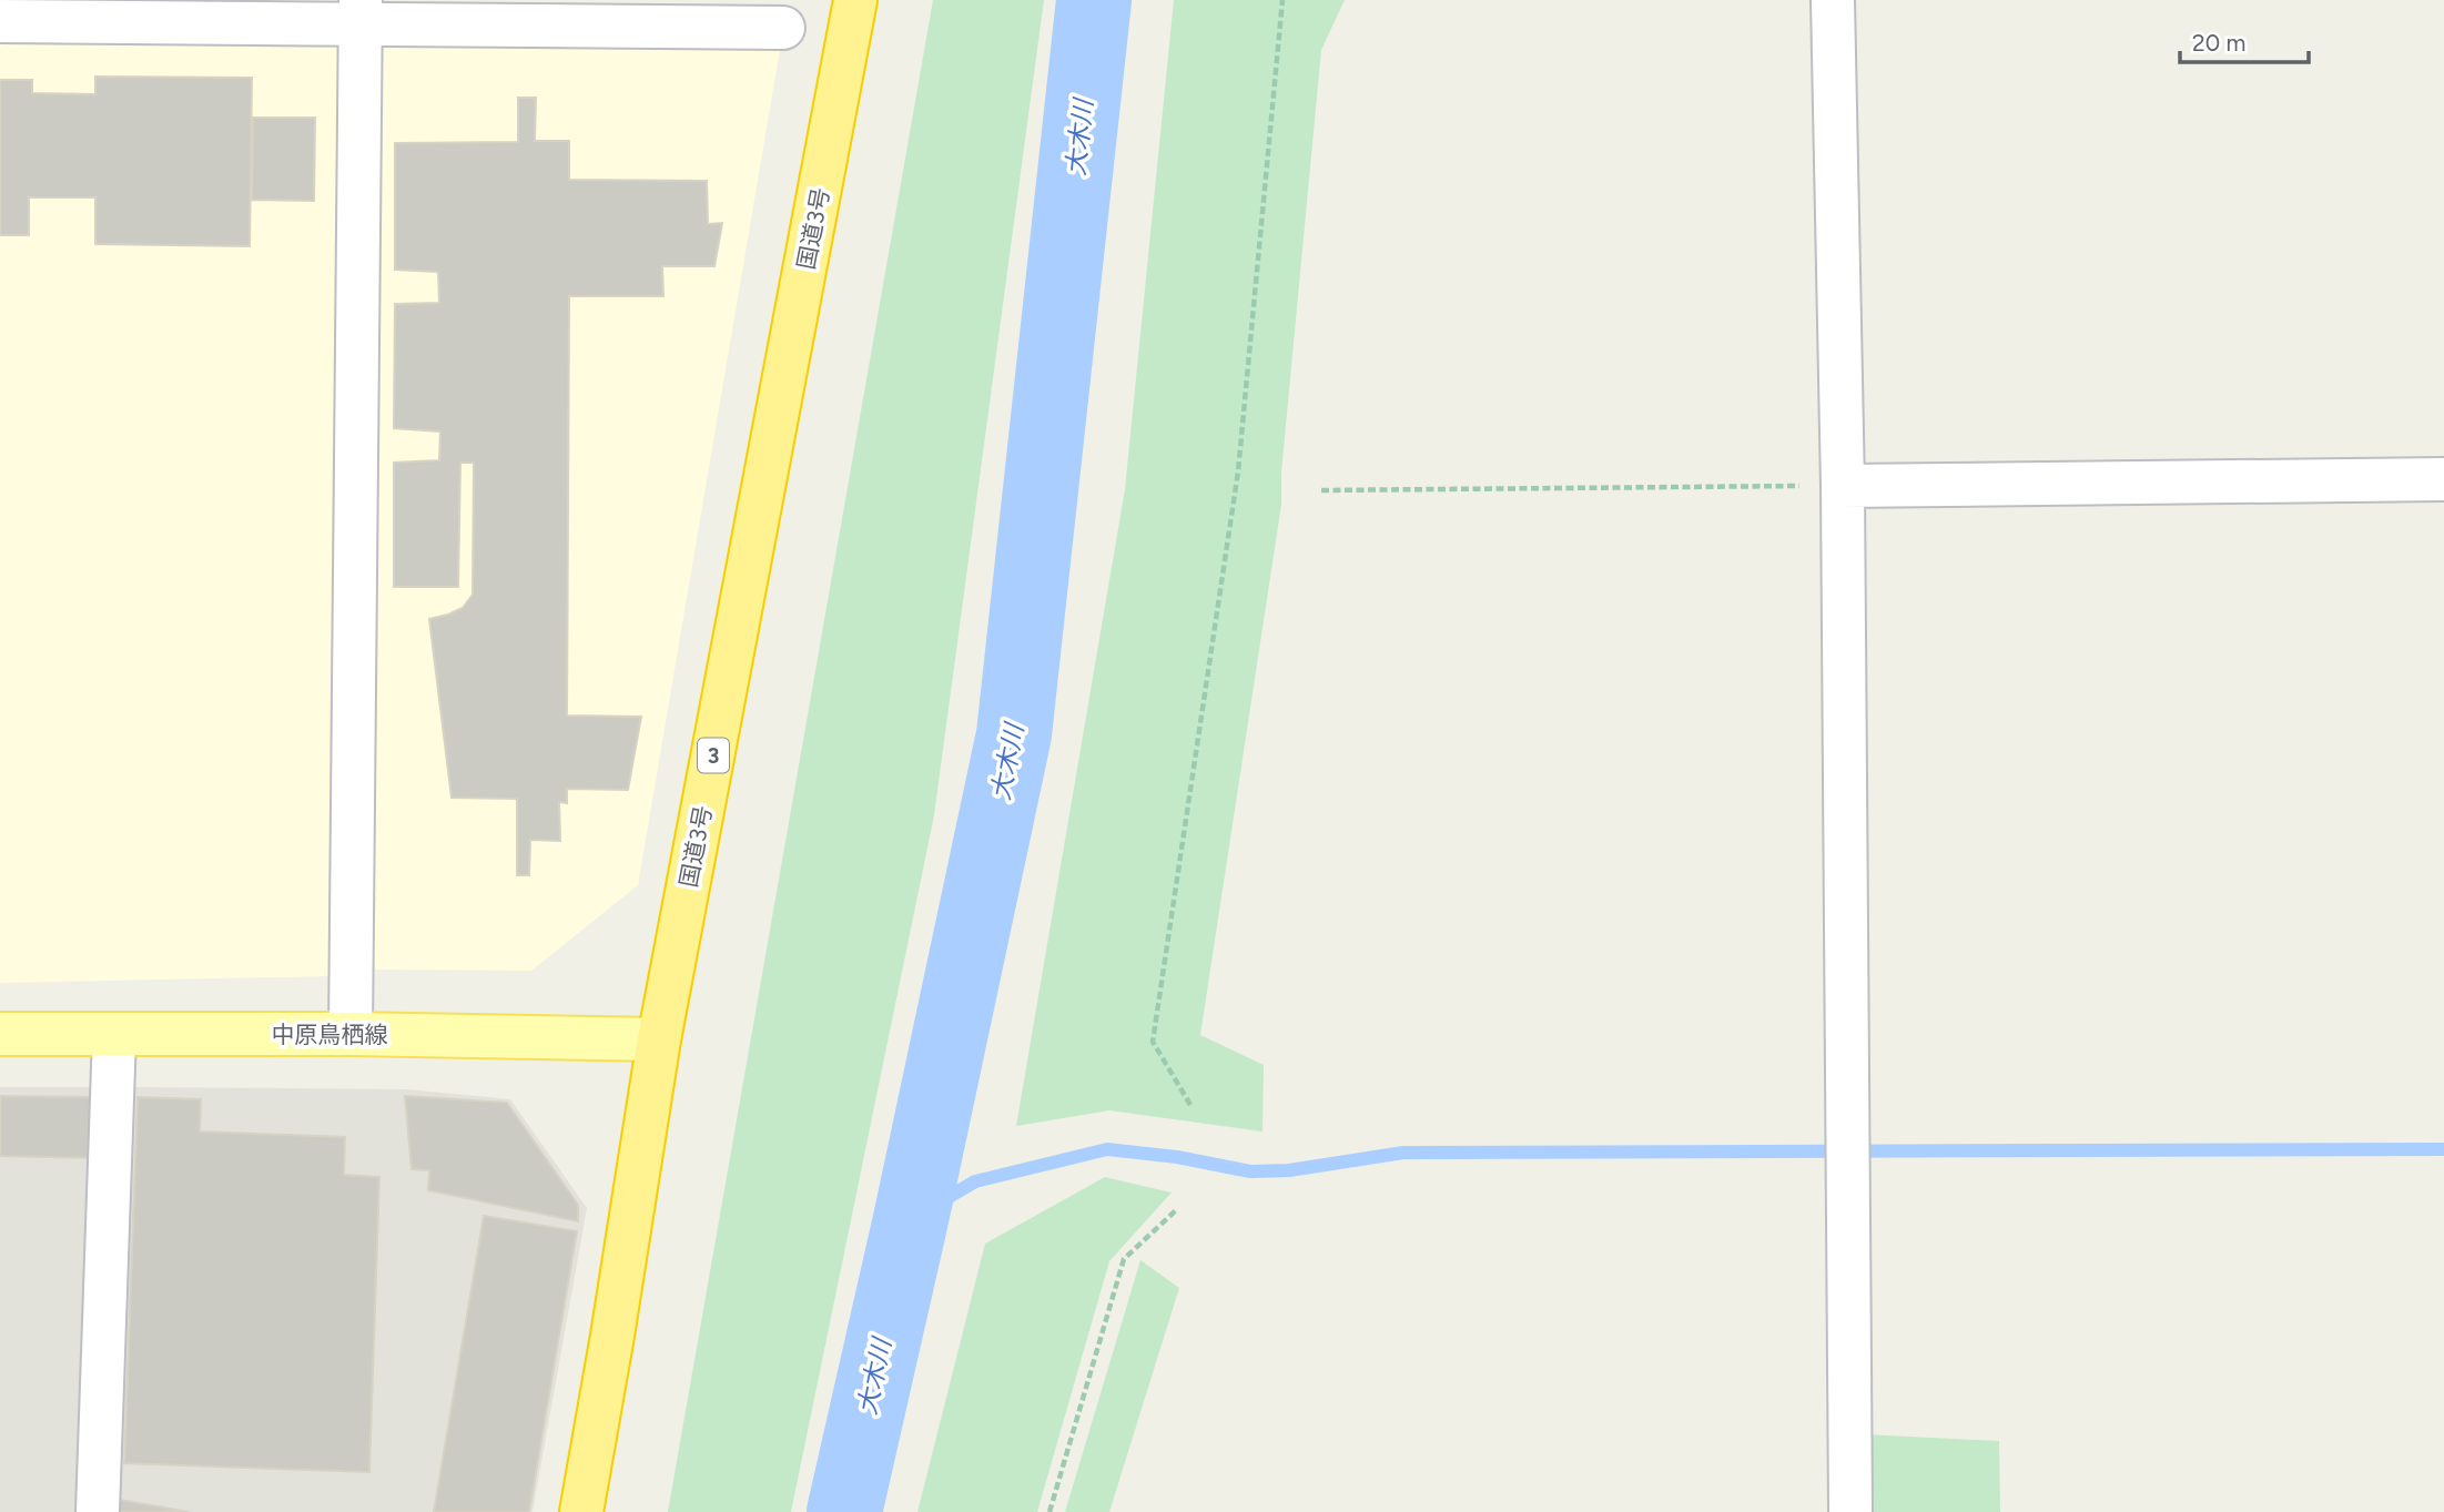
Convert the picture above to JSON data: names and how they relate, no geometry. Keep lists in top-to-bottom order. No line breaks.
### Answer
{"streets":{"highway":["国道3号","3"],"main road":["中原鳥栖線"]},"crossings":[["国道3号","中原鳥栖線"]],"water":["大木川"],"scale_bar":"20 m"}
